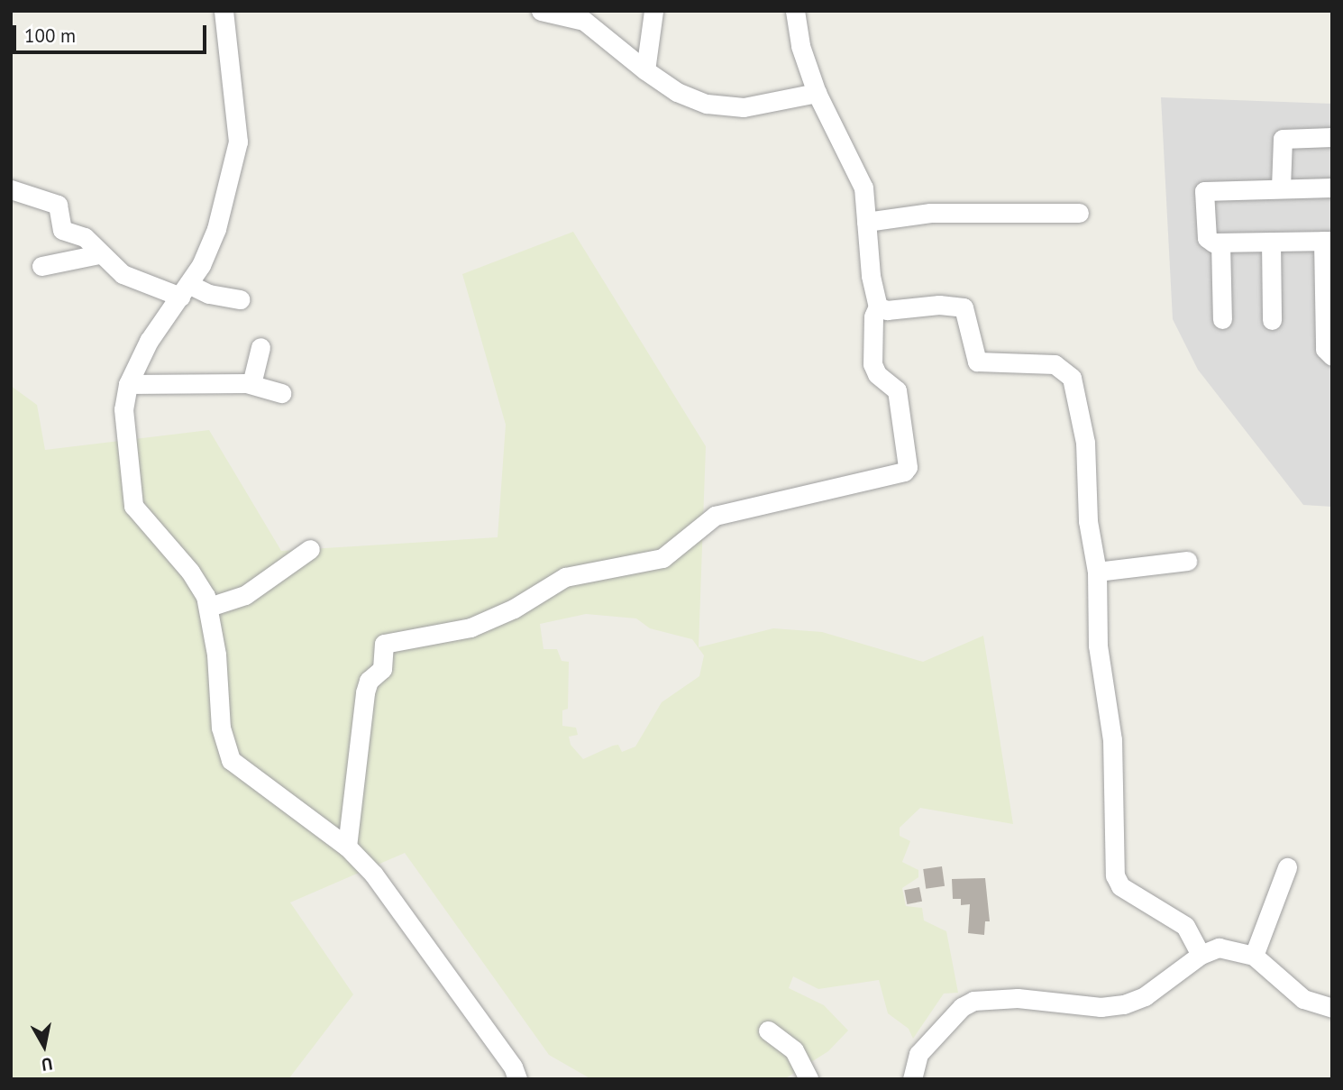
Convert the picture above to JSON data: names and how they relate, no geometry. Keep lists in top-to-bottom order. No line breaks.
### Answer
{"scale_bar":"100 m","north":"bottom"}
